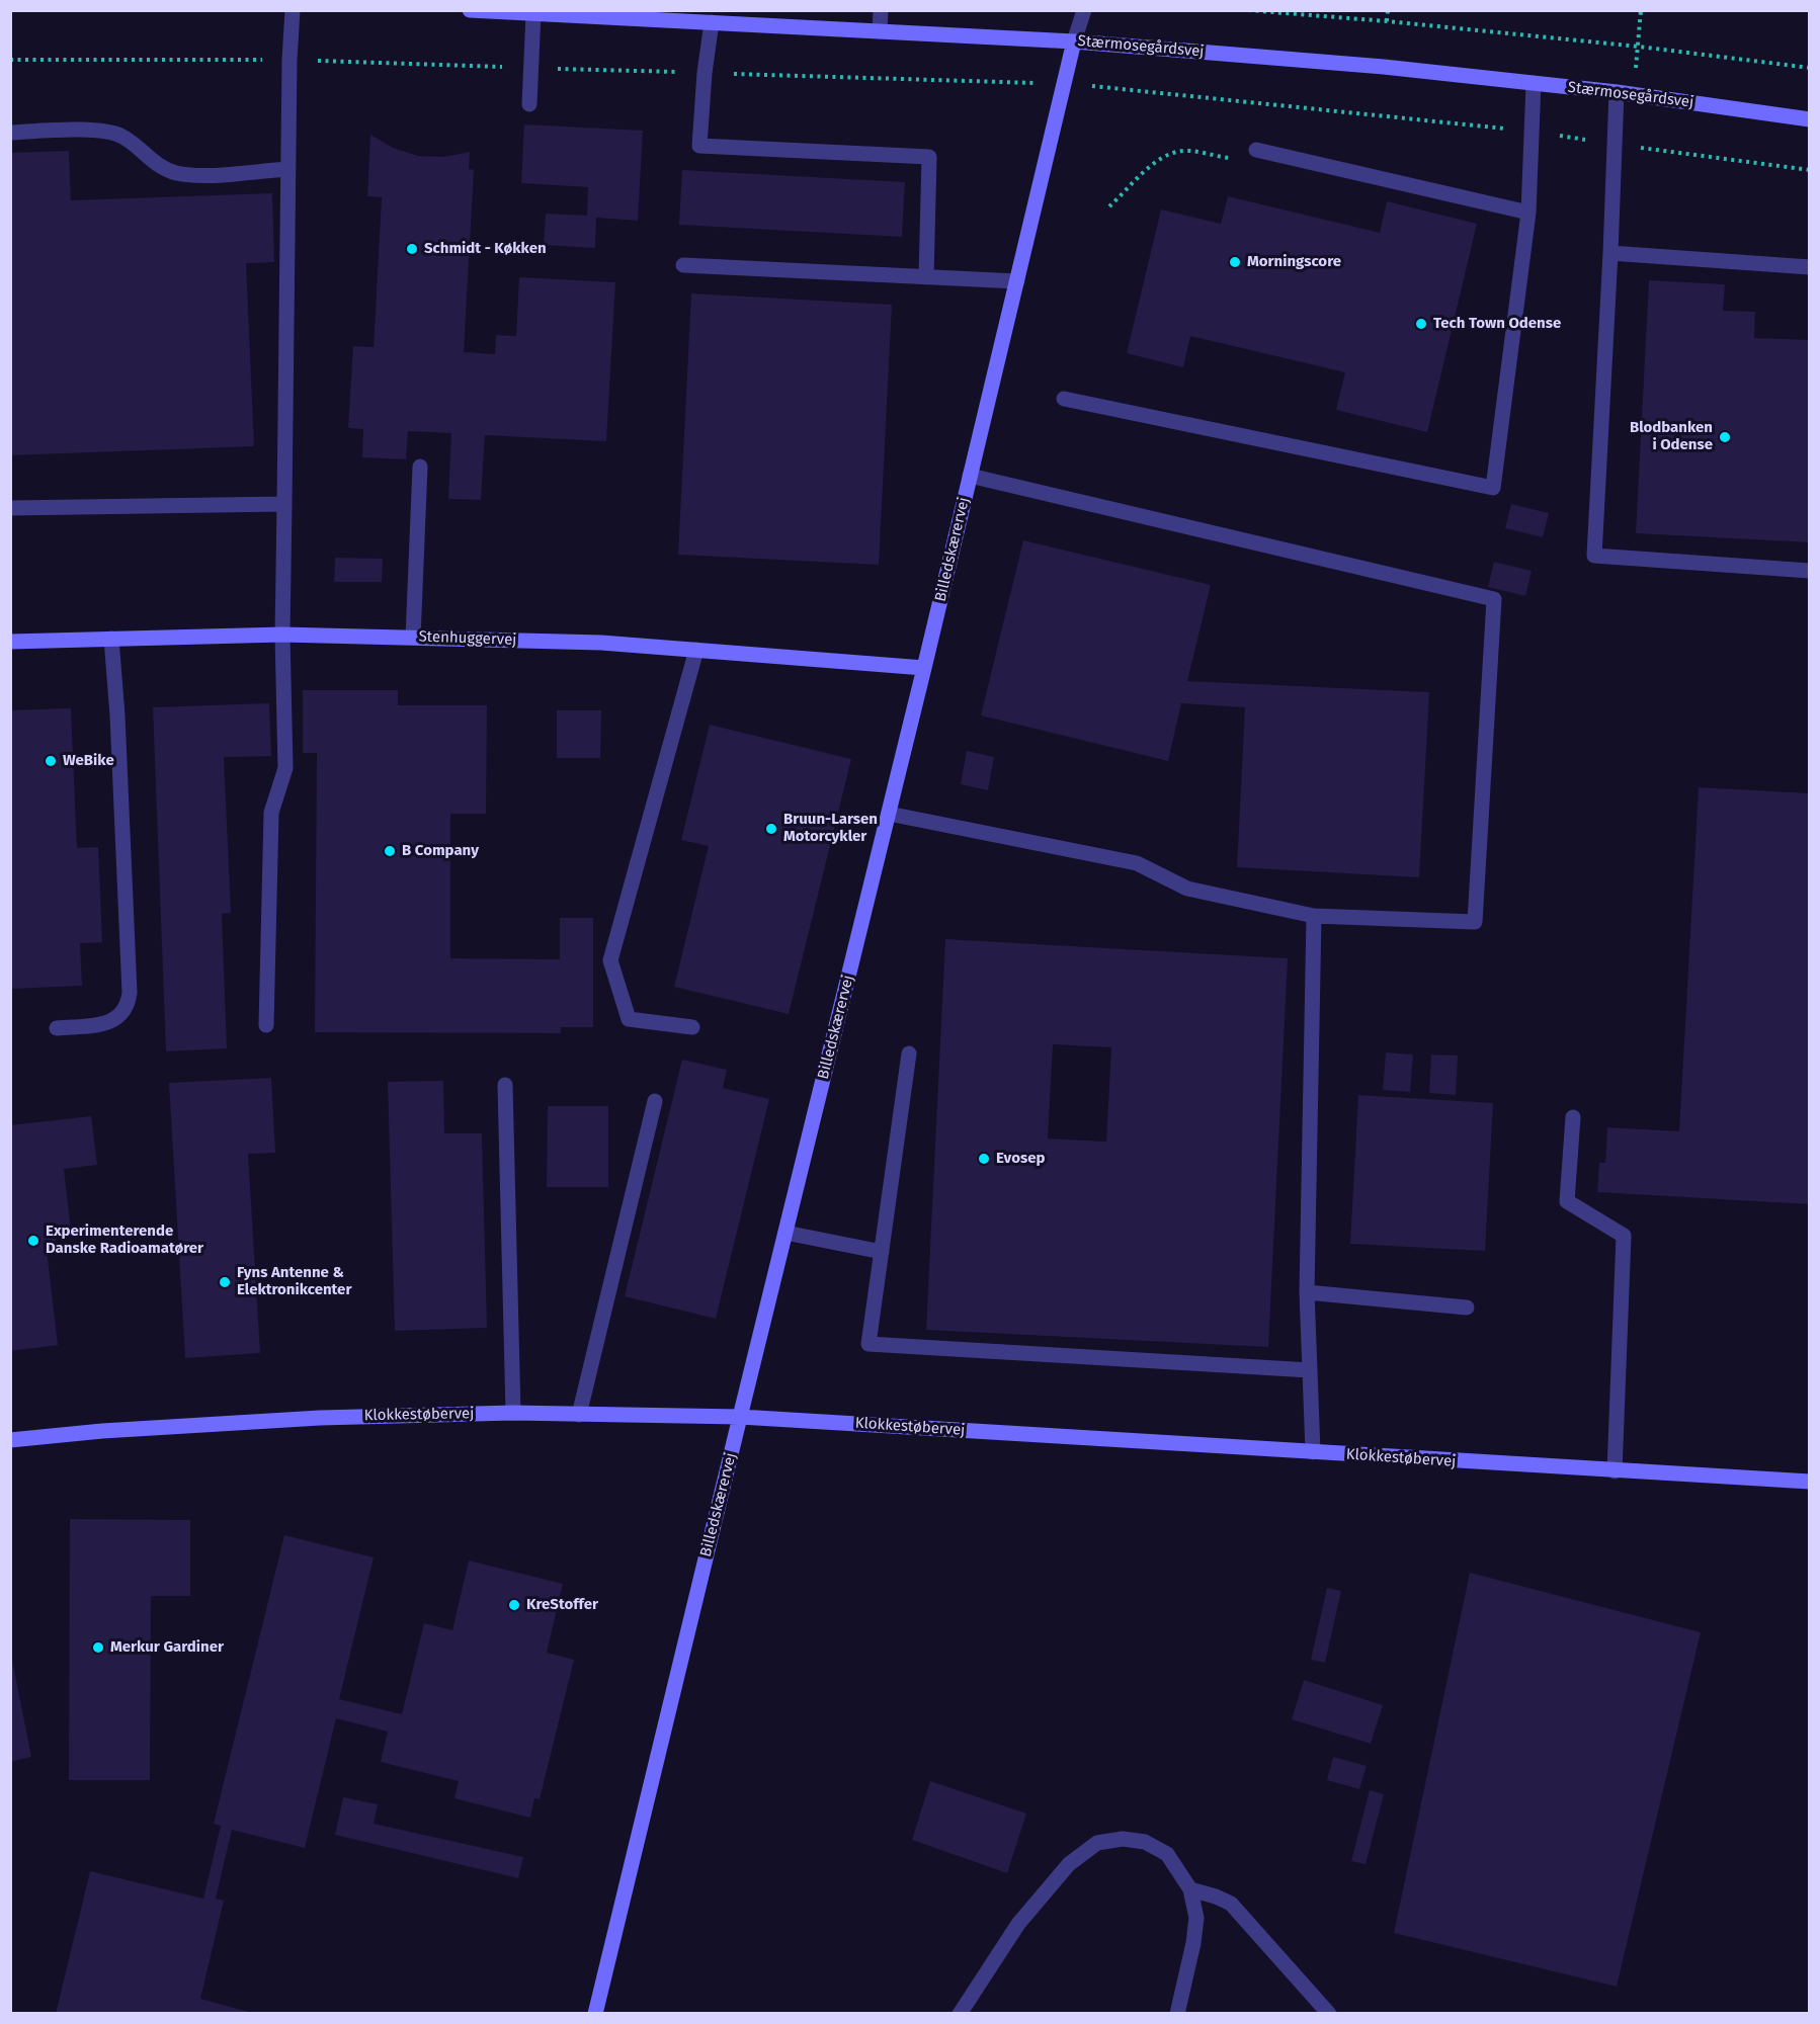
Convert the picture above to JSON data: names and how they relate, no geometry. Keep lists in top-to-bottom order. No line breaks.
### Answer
{"streets":{"street":["Stærmosegårdsvej","Billedskærervej","Stenhuggervej","Klokkestøbervej"]},"crossings":[["Stærmosegårdsvej","Billedskærervej"],["Billedskærervej","Stenhuggervej"],["Billedskærervej","Klokkestøbervej"]],"places":["Schmidt - Køkken","Morningscore","Tech Town Odense","Blodbanken i Odense","WeBike","Bruun-Larsen Motorcykler","B Company","Evosep","Experimenterende Danske Radioamatører","Fyns Antenne & Elektronikcenter","KreStoffer","Merkur Gardiner"]}
